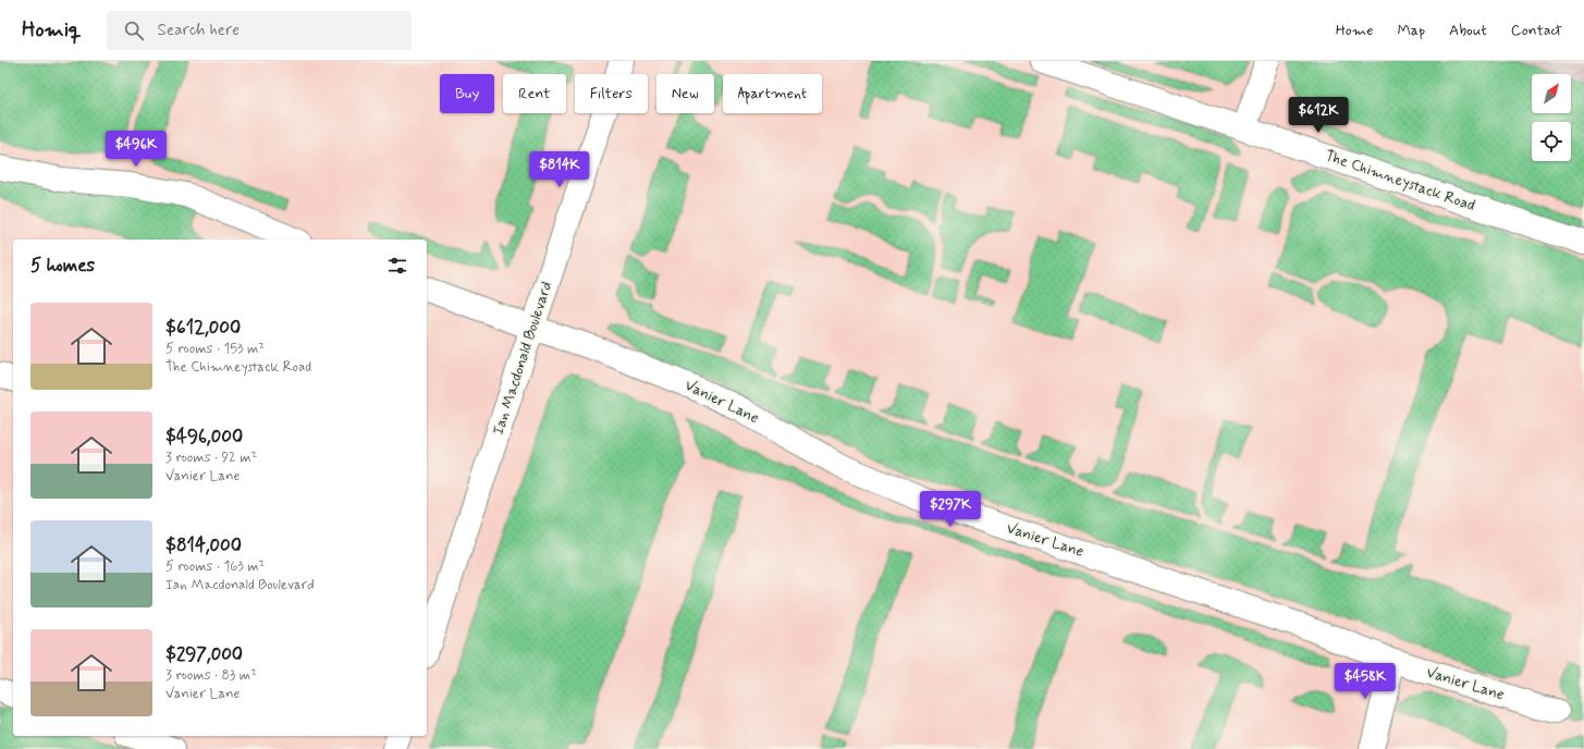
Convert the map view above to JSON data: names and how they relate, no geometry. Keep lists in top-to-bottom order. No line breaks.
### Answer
{"streets":{"street":["The Chimneystack Road","Ian Macdonald Boulevard","Vanier Lane"]},"crossings":[["Ian Macdonald Boulevard","Vanier Lane"]],"north":"top right","page":{"header":"Homiq","search":"Search here","nav":["Home","Map","About","Contact"],"chip":["Buy","Rent","Filters","New","Apartment"],"price":["$612K","$496K","$814K","$297K","$458K"],"heading":"5 homes","list":[{"name":"$612,000","note":"5 rooms · 153 m² · The Chimneystack Road"},{"name":"$496,000","note":"3 rooms · 92 m² · Vanier Lane"},{"name":"$814,000","note":"5 rooms · 163 m² · Ian Macdonald Boulevard"},{"name":"$297,000","note":"3 rooms · 83 m² · Vanier Lane"}]}}
